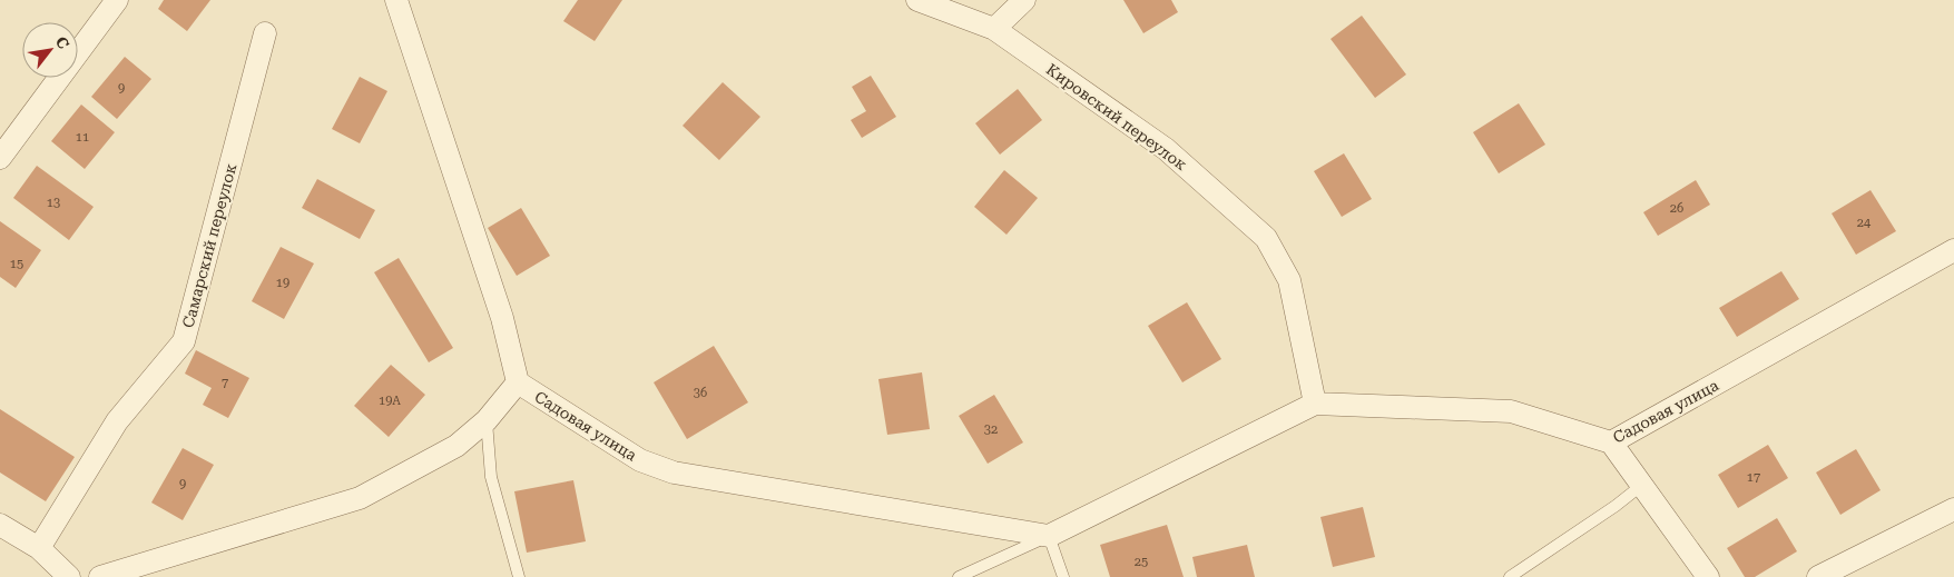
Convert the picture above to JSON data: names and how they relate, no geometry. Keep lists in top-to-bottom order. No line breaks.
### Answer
{"streets":{"street":["Кировский переулок","Самарский переулок","Садовая улица"]},"crossings":[["Кировский переулок","Садовая улица"]],"house_numbers":["9","11","13","26","24","15","19","7","36","19А","32","17","9","25"],"north":"top right"}
